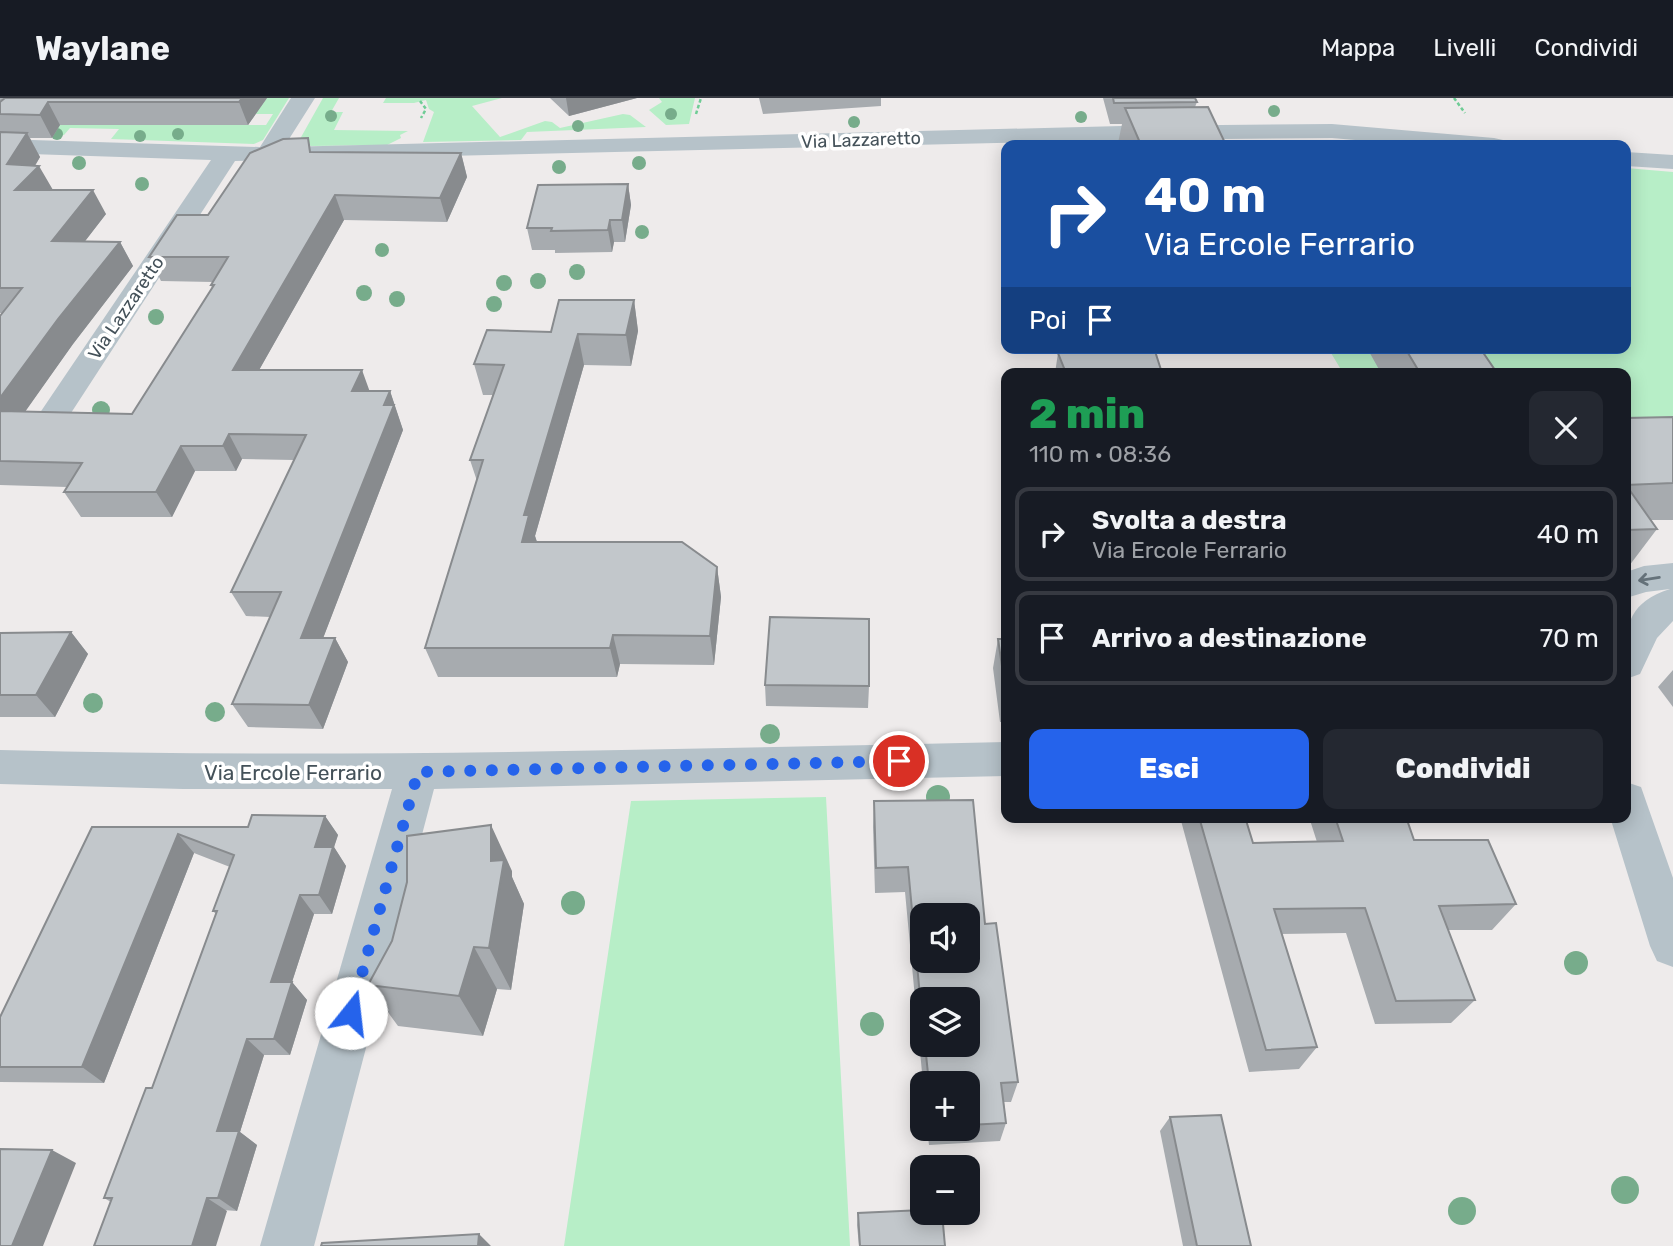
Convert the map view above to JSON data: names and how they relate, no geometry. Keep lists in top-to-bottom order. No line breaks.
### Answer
{"streets":{"street":["Via Lazzaretto","Via Ercole Ferrario"]},"page":{"header":"Waylane","nav":["Mappa","Livelli","Condividi"],"turn":["40 m","Via Ercole Ferrario"],"then":"Poi","heading":["2 min","110 m · 08:36"],"list":[{"name":"Svolta a destra","note":"Via Ercole Ferrario","value":"40 m"},{"name":"Arrivo a destinazione","value":"70 m"}],"buttons":["Esci","Condividi"],"map_buttons":["+","−"]}}
